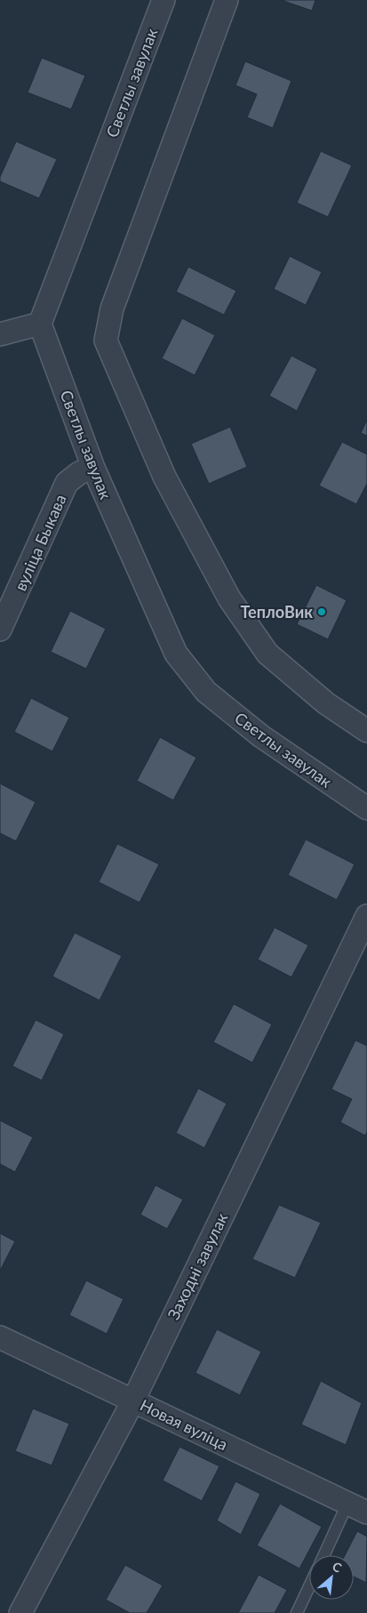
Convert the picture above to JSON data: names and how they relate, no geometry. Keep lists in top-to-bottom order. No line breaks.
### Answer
{"streets":{"street":["Светлы завулак","вуліца Быкава","Заходні завулак","Новая вуліца"]},"crossings":[["Светлы завулак","вуліца Быкава"],["Заходні завулак","Новая вуліца"]],"places":["ТеплоВик"],"north":"top right"}
